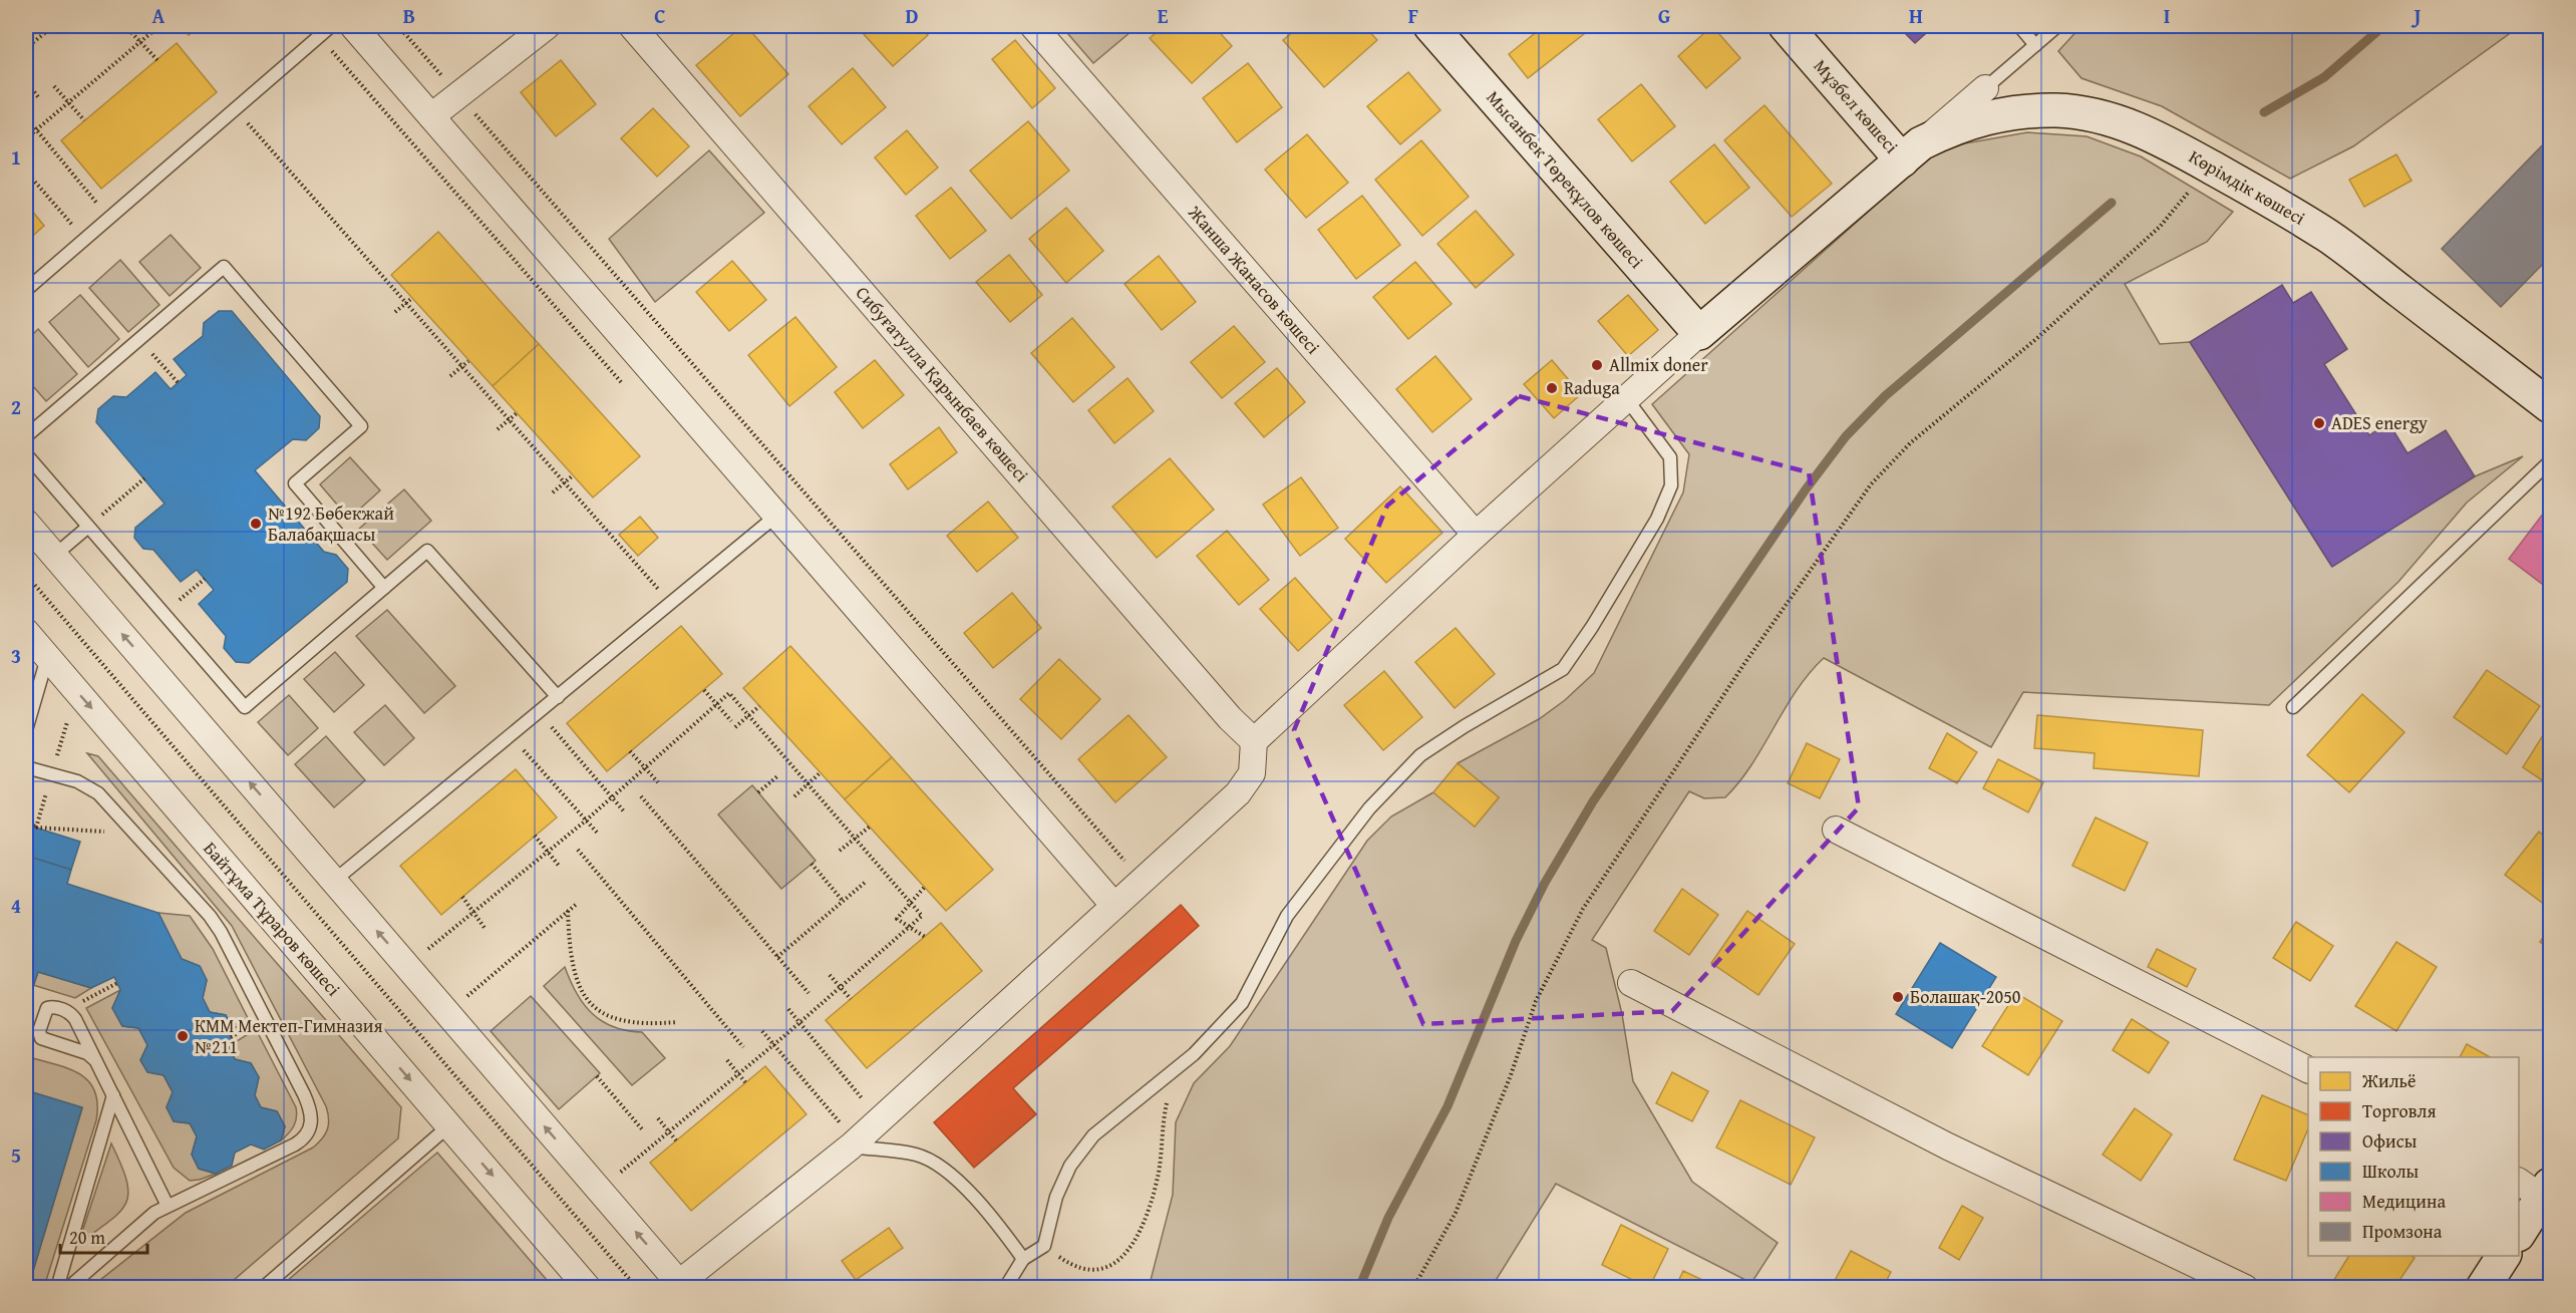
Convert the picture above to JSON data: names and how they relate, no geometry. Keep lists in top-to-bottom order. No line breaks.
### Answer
{"streets":{"street":["Мұзбел көшесі","Мысанбек Төреқұлов көшесі","Көрімдік көшесі","Жанша Жанасов көшесі","Сибуғатулла Қарынбаев көшесі","Байтұма Тұраров көшесі"]},"crossings":[["Мұзбел көшесі","Көрімдік көшесі"],["Мысанбек Төреқұлов көшесі","Көрімдік көшесі"]],"places":["Allmix doner","Raduga","ADES energy","№192 Бөбекжай Балабақшасы","Болашақ-2050","КММ Мектеп-Гимназия №211"],"legend":["Жильё","Торговля","Офисы","Школы","Медицина","Промзона"],"scale_bar":"20 m","grid":{"columns":["A","B","C","D","E","F","G","H","I","J"],"rows":["1","2","3","4","5"]}}
